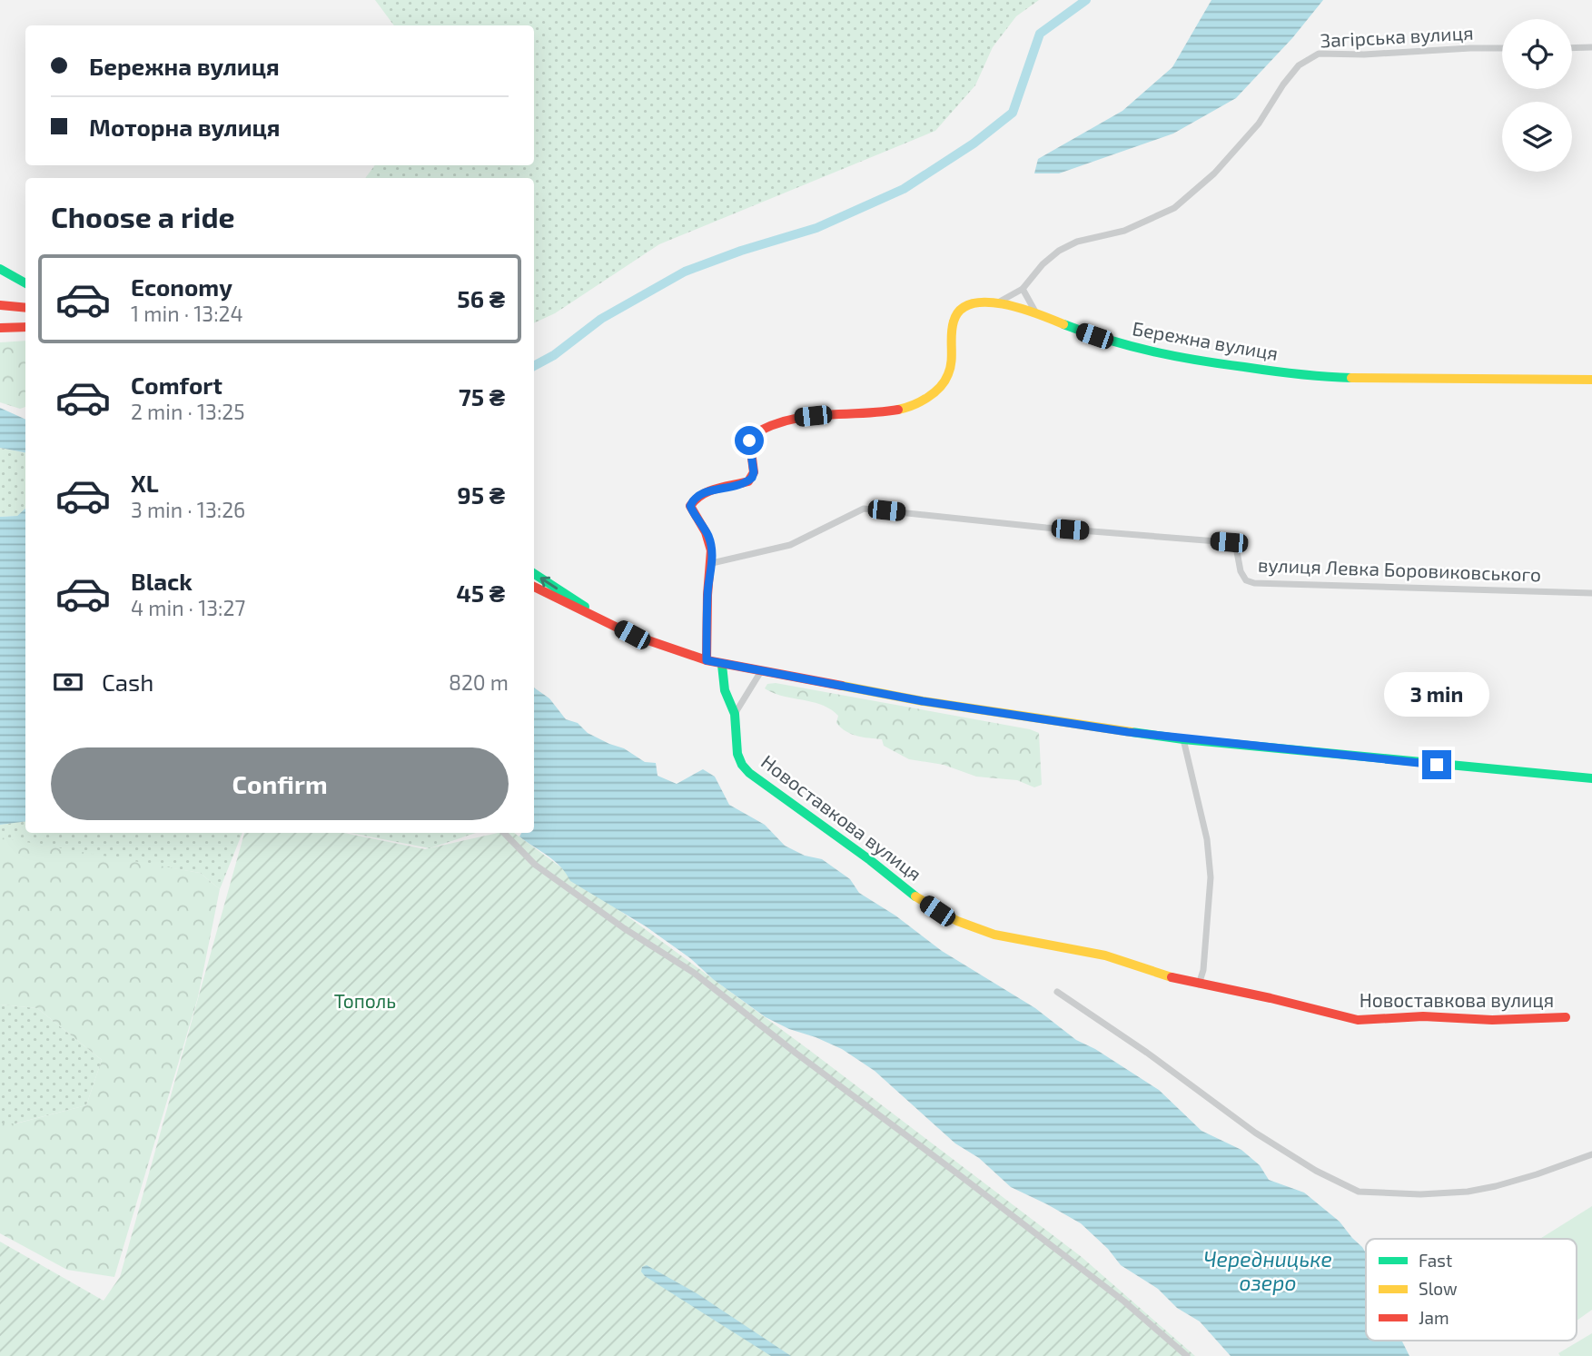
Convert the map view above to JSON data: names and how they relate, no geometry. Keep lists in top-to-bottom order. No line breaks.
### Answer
{"streets":{"street":["Загірська вулиця","Бережна вулиця","вулиця Левка Боровиковського","Новоставкова вулиця"]},"crossings":[["Загірська вулиця","Бережна вулиця"],["Бережна вулиця","вулиця Левка Боровиковського"]],"water":["Чередницьке озеро"],"parks":["Тополь"],"legend":["Fast","Slow","Jam"],"page":{"banner":["Бережна вулиця","Моторна вулиця"],"heading":"Choose a ride","list":[{"name":"Economy","note":"1 min · 13:24","value":"56 ₴"},{"name":"Comfort","note":"2 min · 13:25","value":"75 ₴"},{"name":"XL","note":"3 min · 13:26","value":"95 ₴"},{"name":"Black","note":"4 min · 13:27","value":"45 ₴"}],"pay":["Cash","820 m"],"bubble":"3 min","buttons":"Confirm"}}
